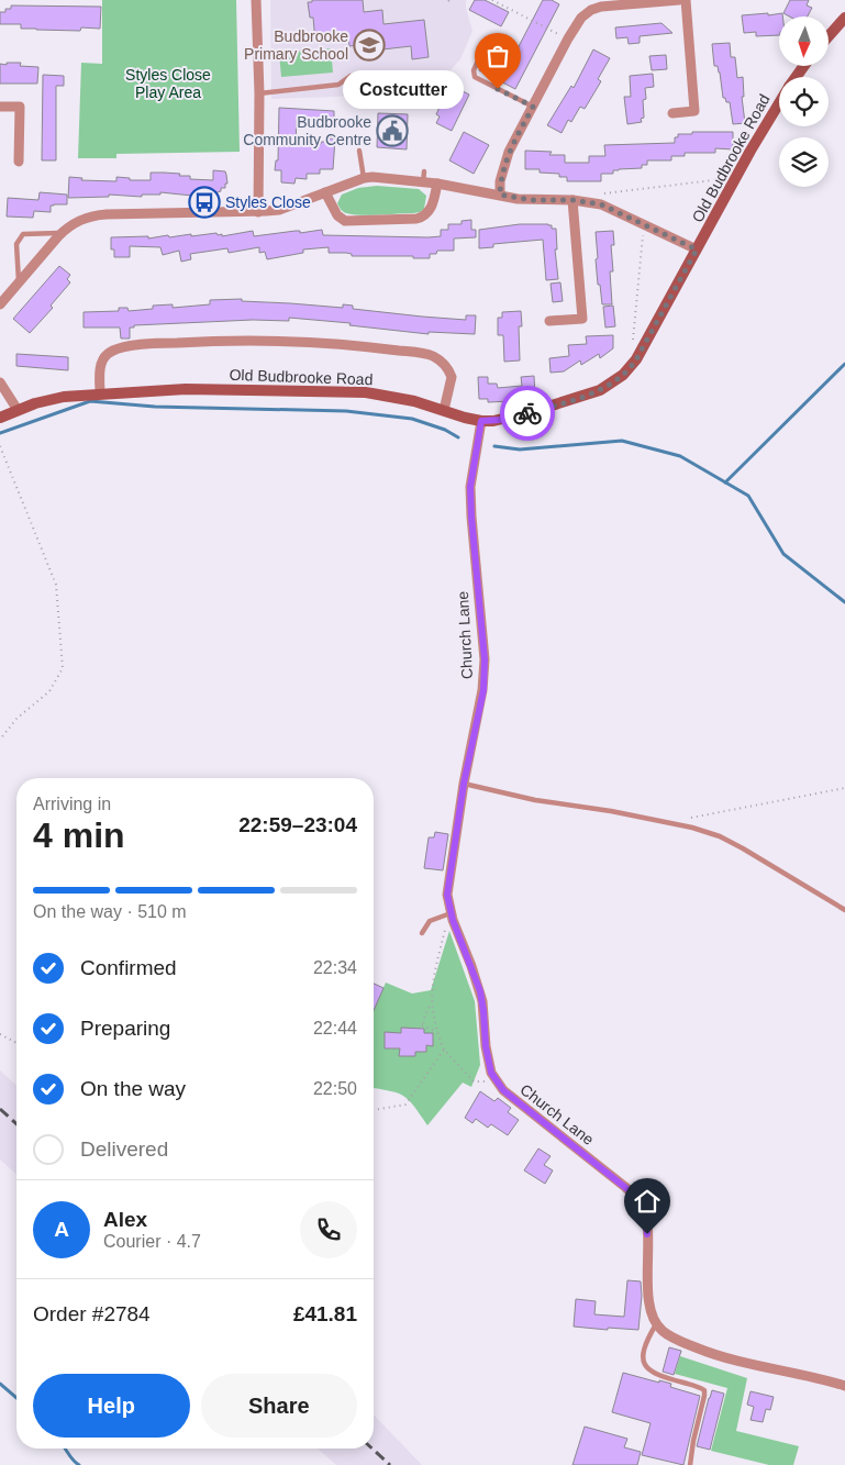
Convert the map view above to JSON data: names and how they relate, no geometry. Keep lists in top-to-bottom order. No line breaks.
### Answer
{"streets":{"street":["Old Budbrooke Road","Church Lane"]},"crossings":[["Old Budbrooke Road","Church Lane"]],"parks":["Styles Close Play Area"],"places":{"school or university":["Budbrooke Primary School"],"other":["Costcutter"],"public building":["Budbrooke Community Centre"],"bus stop":["Styles Close"]},"north":"bottom","page":{"bubble":"Costcutter","heading":["4 min","Arriving in","22:59–23:04"],"panel":["Alex","Courier · 4.7","Order #2784","£41.81"],"bar":"On the way · 510 m","list":[["Confirmed","22:34"],["Preparing","22:44"],["On the way","22:50"],"Delivered"],"round":"A","buttons":["Help","Share"]}}
